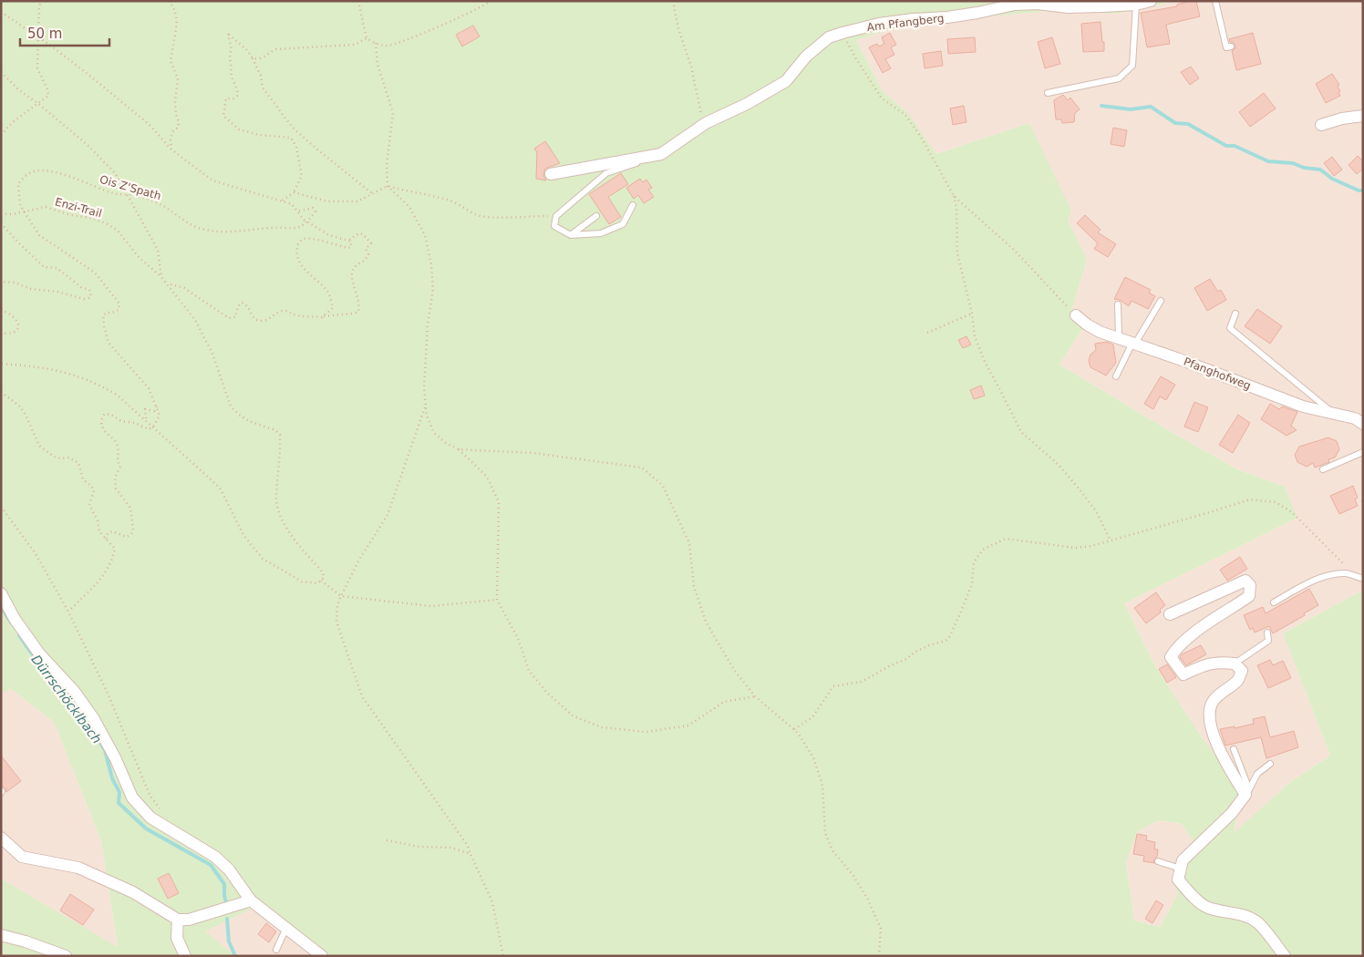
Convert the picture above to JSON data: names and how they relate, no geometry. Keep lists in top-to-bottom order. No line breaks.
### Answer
{"streets":{"street":["Am Pfangberg","Pfanghofweg"],"path":["Ois Z'Spath","Enzi-Trail"]},"crossings":[["Ois Z'Spath","Enzi-Trail"]],"water":["Dürrschöcklbach"],"scale_bar":"50 m"}
